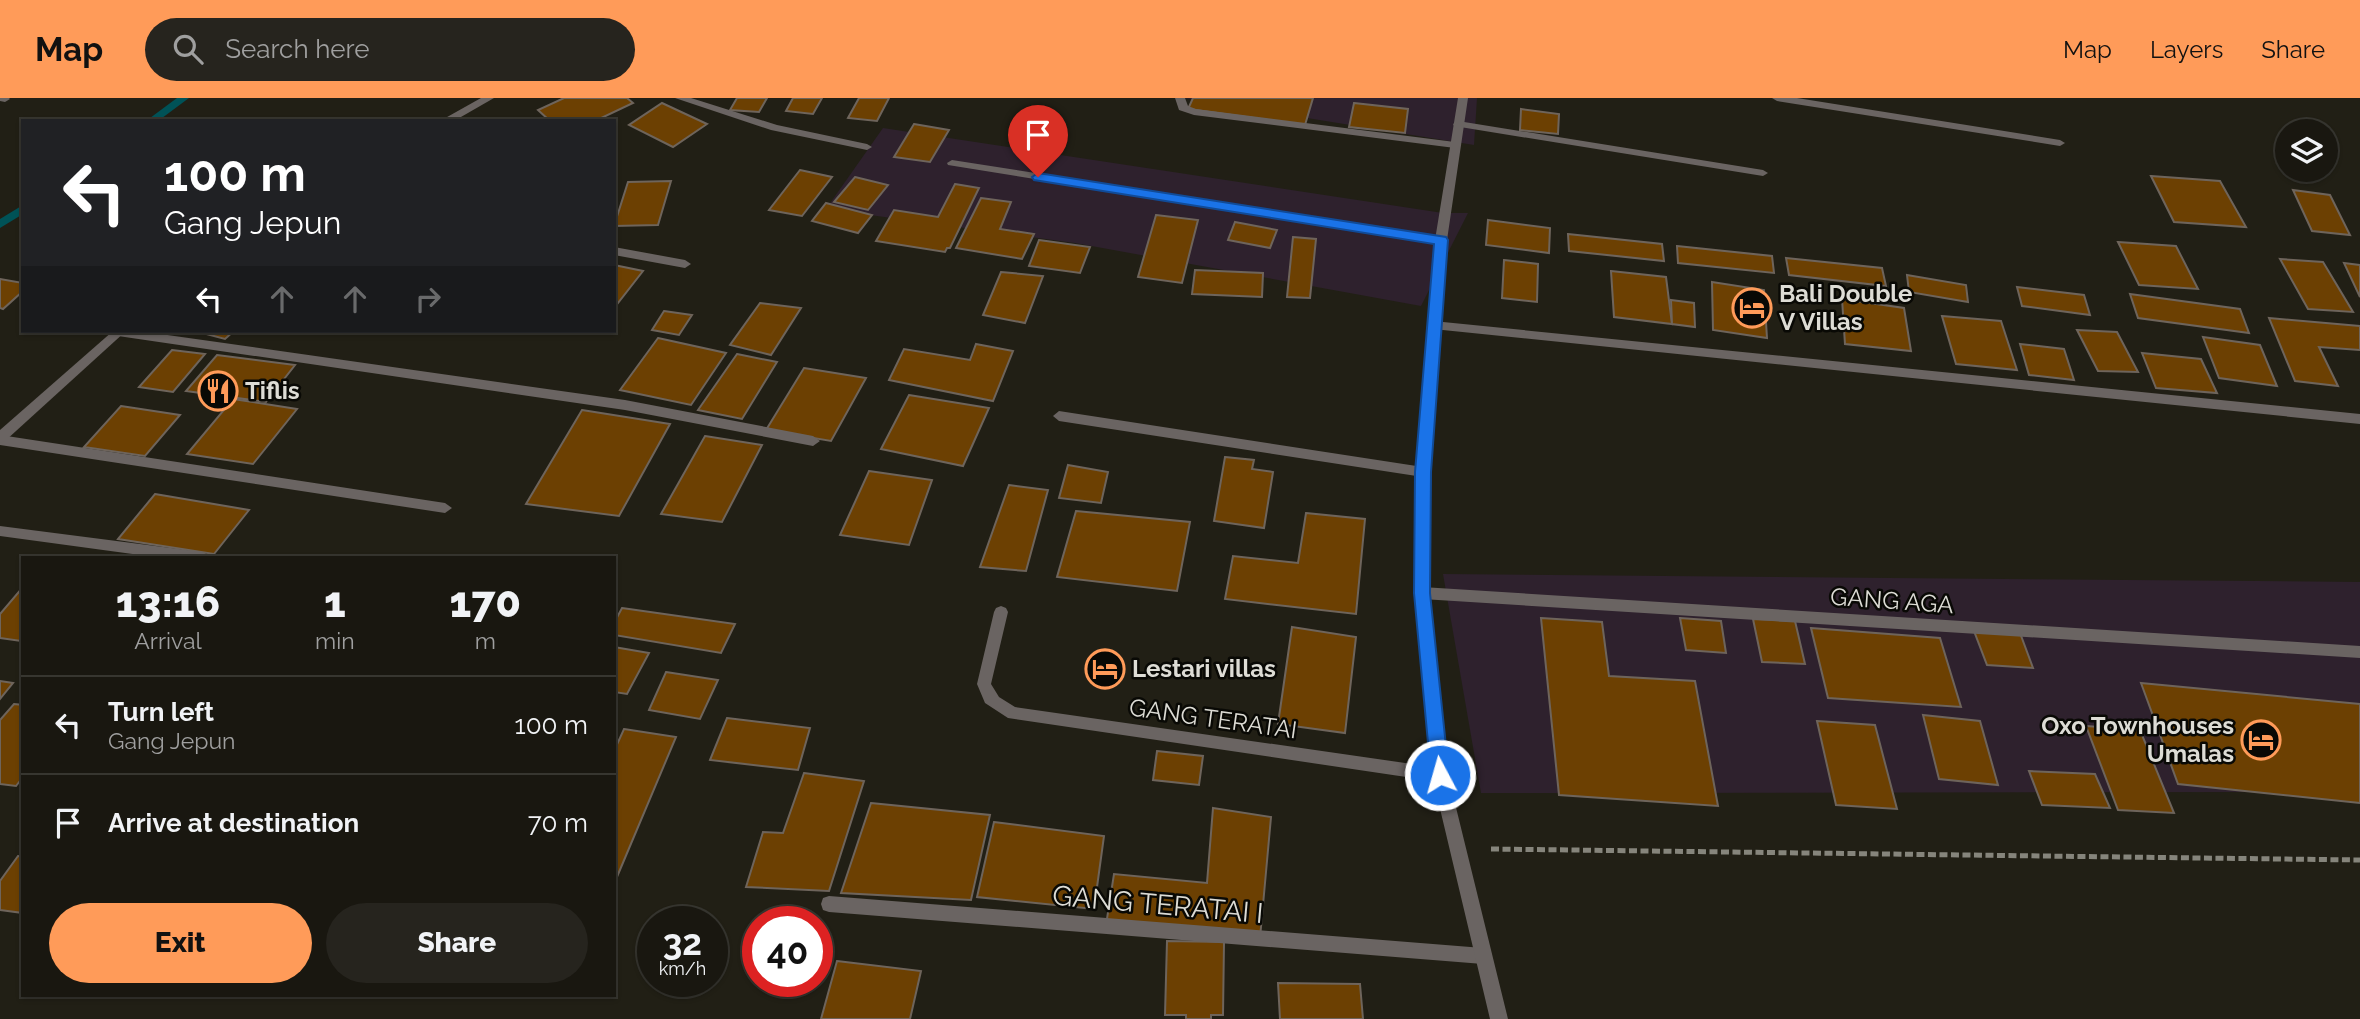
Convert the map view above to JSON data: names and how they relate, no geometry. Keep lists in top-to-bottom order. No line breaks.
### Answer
{"streets":{"street":["GANG AGA","GANG TERATAI","GANG TERATAI I"]},"places":{"hotel":["Bali Double V Villas","Lestari villas","Oxo Townhouses Umalas"],"restaurant":["Tiflis"]},"page":{"header":"Map","search":"Search here","nav":["Map","Layers","Share"],"turn":["100 m","Gang Jepun"],"eta":["13:16","Arrival","1","min","170","m"],"list":[{"name":"Turn left","note":"Gang Jepun","value":"100 m"},{"name":"Arrive at destination","value":"70 m"}],"buttons":["Exit","Share"],"speed":"32 km/h","limit":"40"}}
